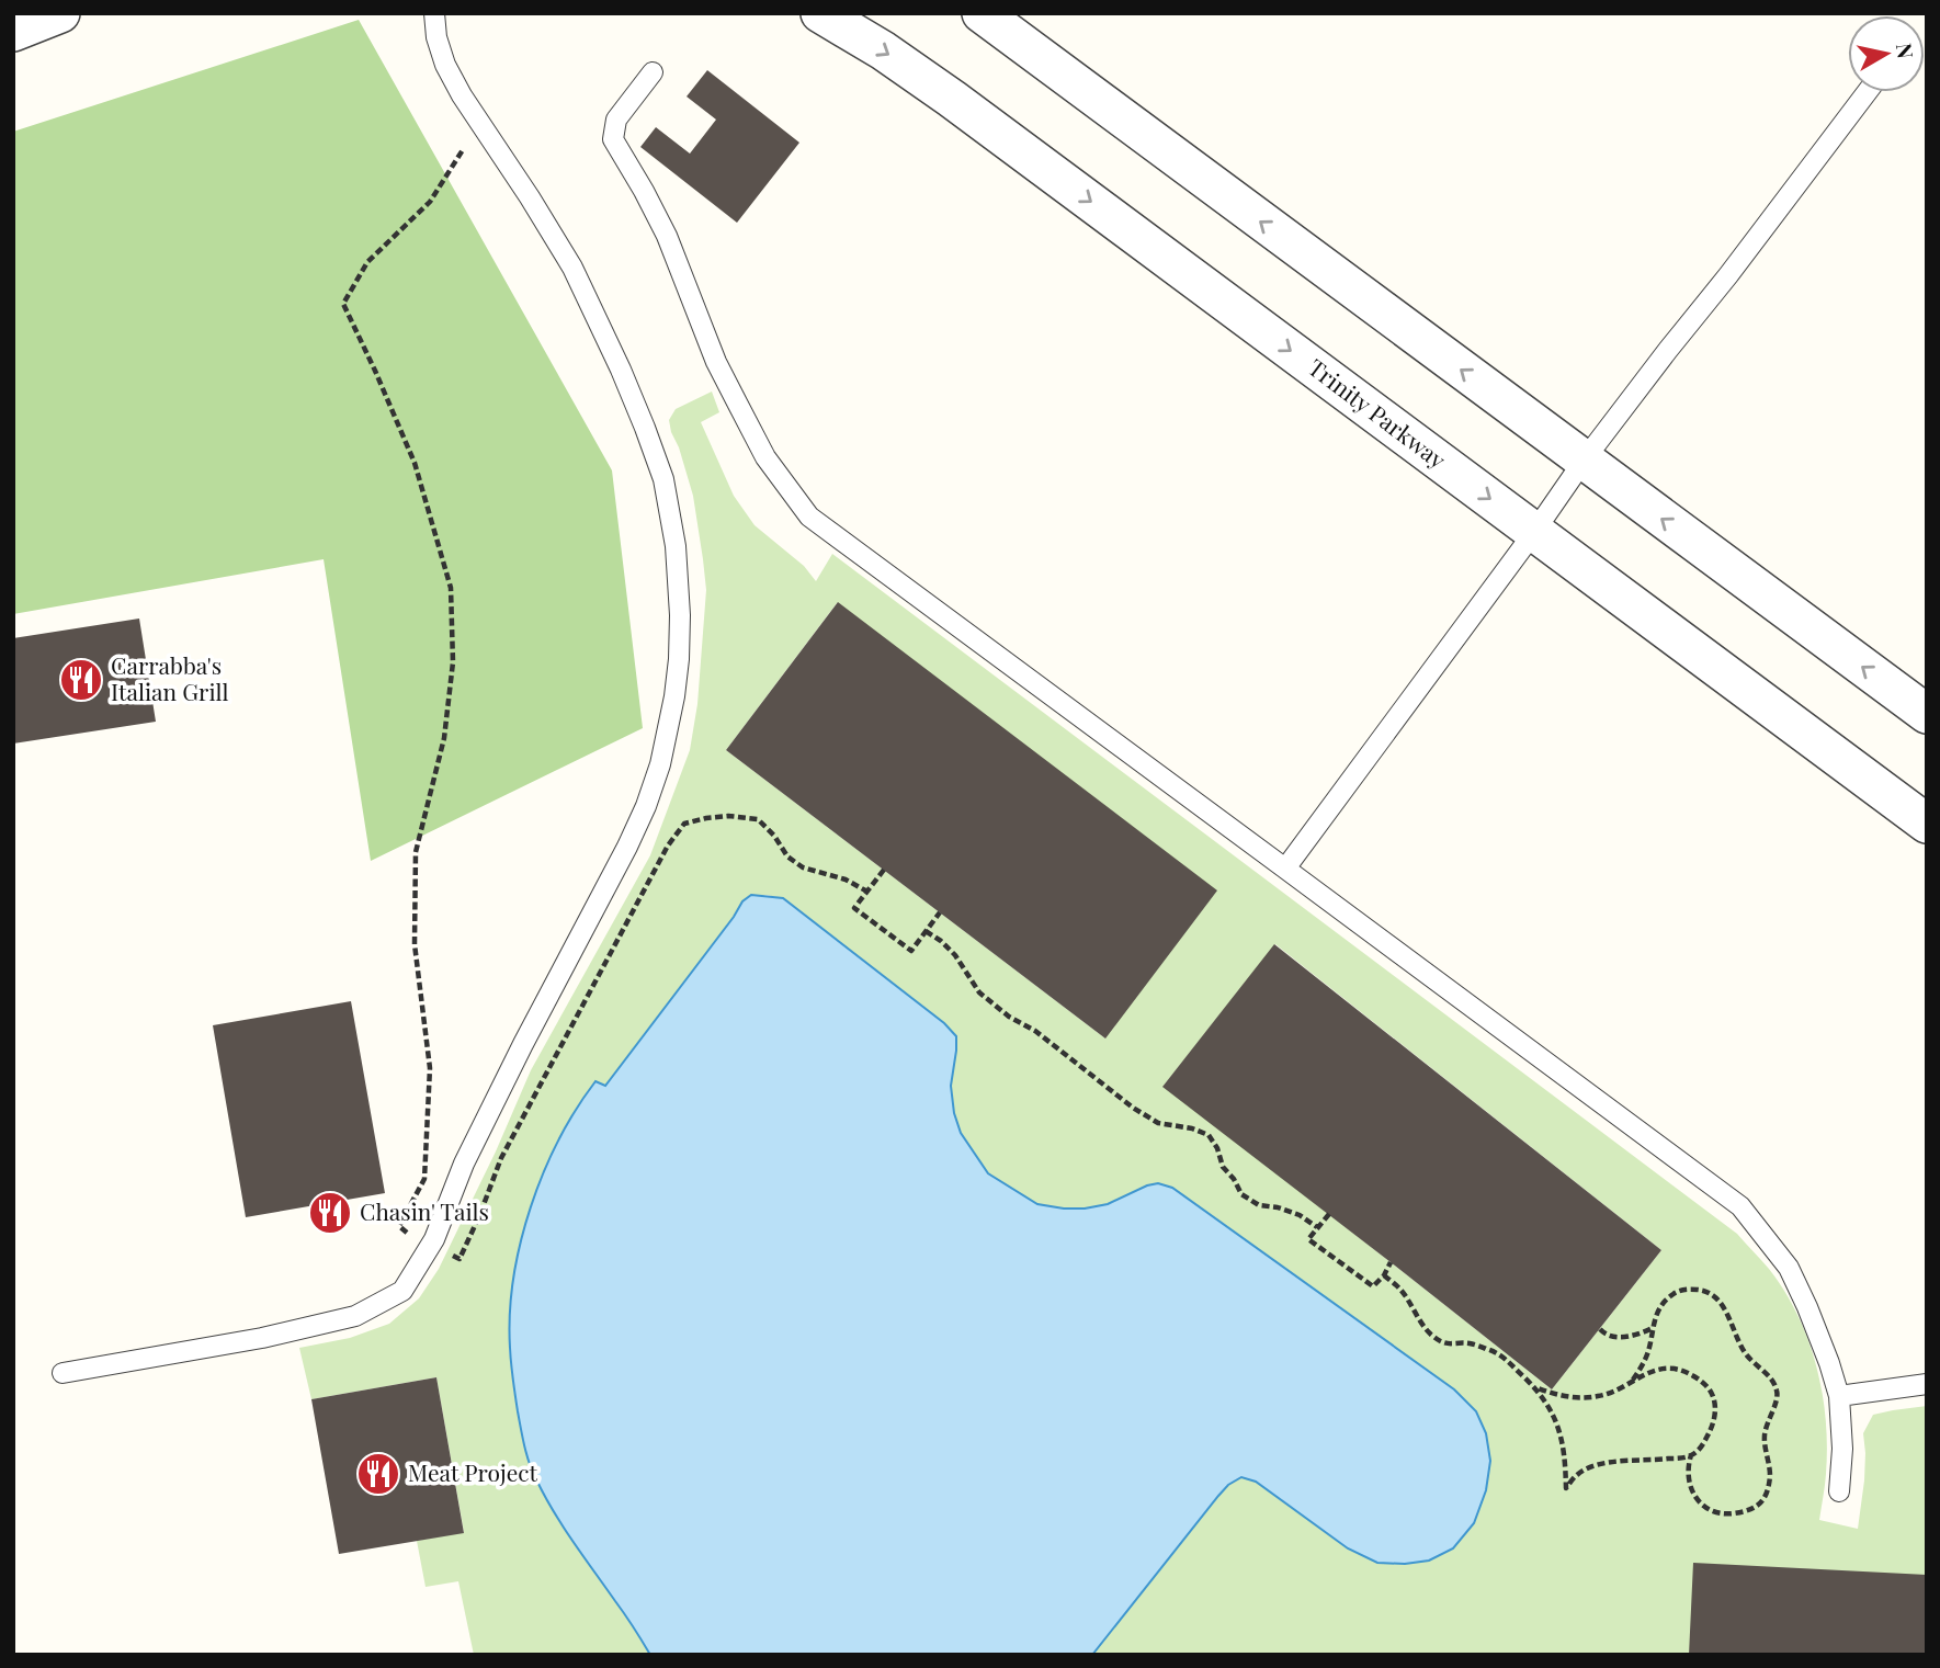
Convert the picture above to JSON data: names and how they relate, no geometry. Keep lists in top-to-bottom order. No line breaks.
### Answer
{"streets":{"street":["Trinity Parkway"]},"places":{"restaurant":["Carrabba's Italian Grill","Chasin' Tails","Meat Project"]},"north":"right"}
